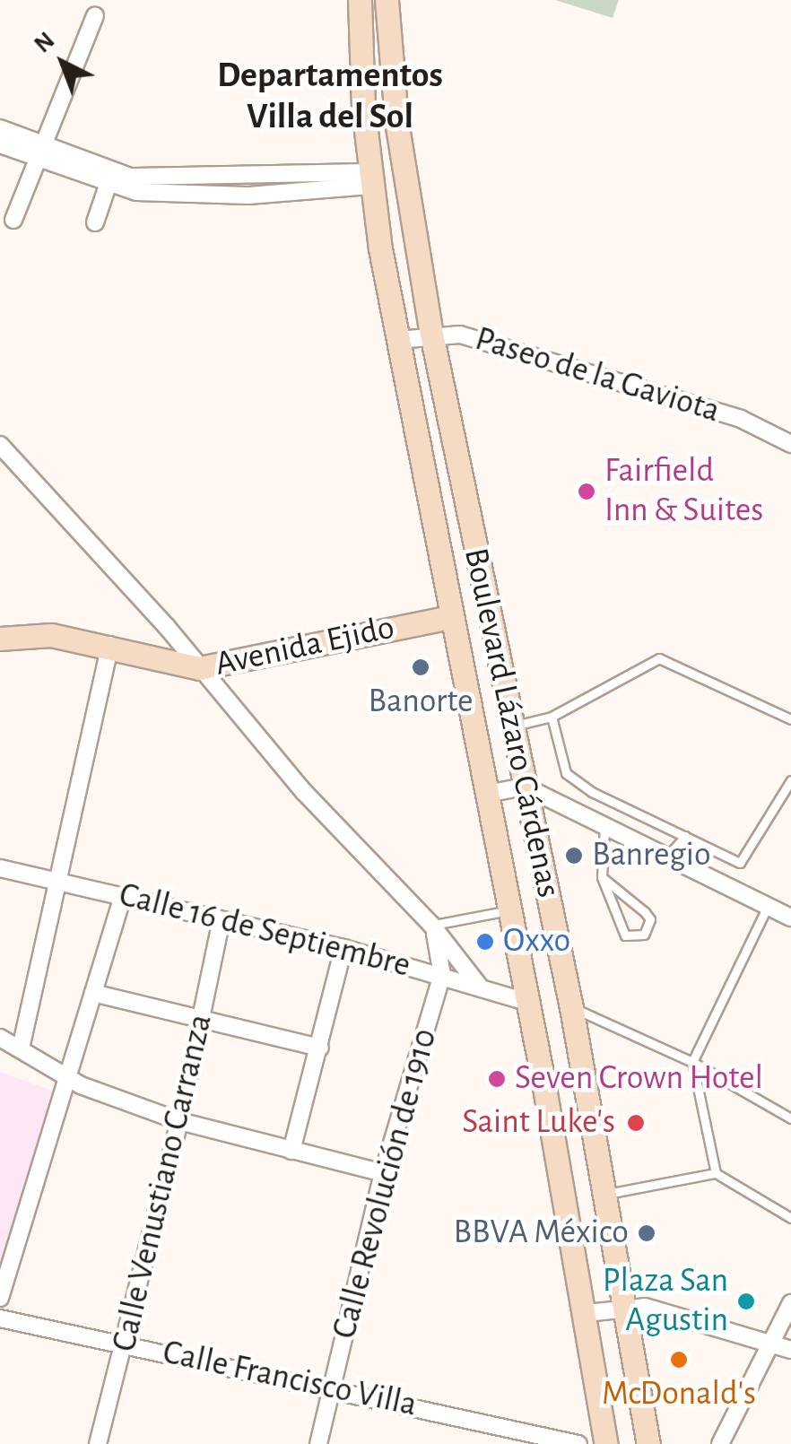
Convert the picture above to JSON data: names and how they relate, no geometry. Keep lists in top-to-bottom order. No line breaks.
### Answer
{"streets":{"main road":["Avenida Ejido","Boulevard Lázaro Cárdenas"],"street":["Paseo de la Gaviota","Calle 16 de Septiembre","Calle Venustiano Carranza","Calle Revolución de 1910","Calle Francisco Villa"]},"crossings":[["Paseo de la Gaviota","Boulevard Lázaro Cárdenas"],["Avenida Ejido","Boulevard Lázaro Cárdenas"],["Boulevard Lázaro Cárdenas","Calle 16 de Septiembre"],["Calle 16 de Septiembre","Calle Venustiano Carranza"],["Calle 16 de Septiembre","Calle Revolución de 1910"],["Calle Venustiano Carranza","Calle Francisco Villa"],["Calle Revolución de 1910","Calle Francisco Villa"]],"districts":["Departamentos Villa del Sol"],"places":["Fairfield Inn & Suites","Banorte","Banregio","Oxxo","Seven Crown Hotel","Saint Luke's","BBVA México","Plaza San Agustin","McDonald's"],"north":"top left"}
